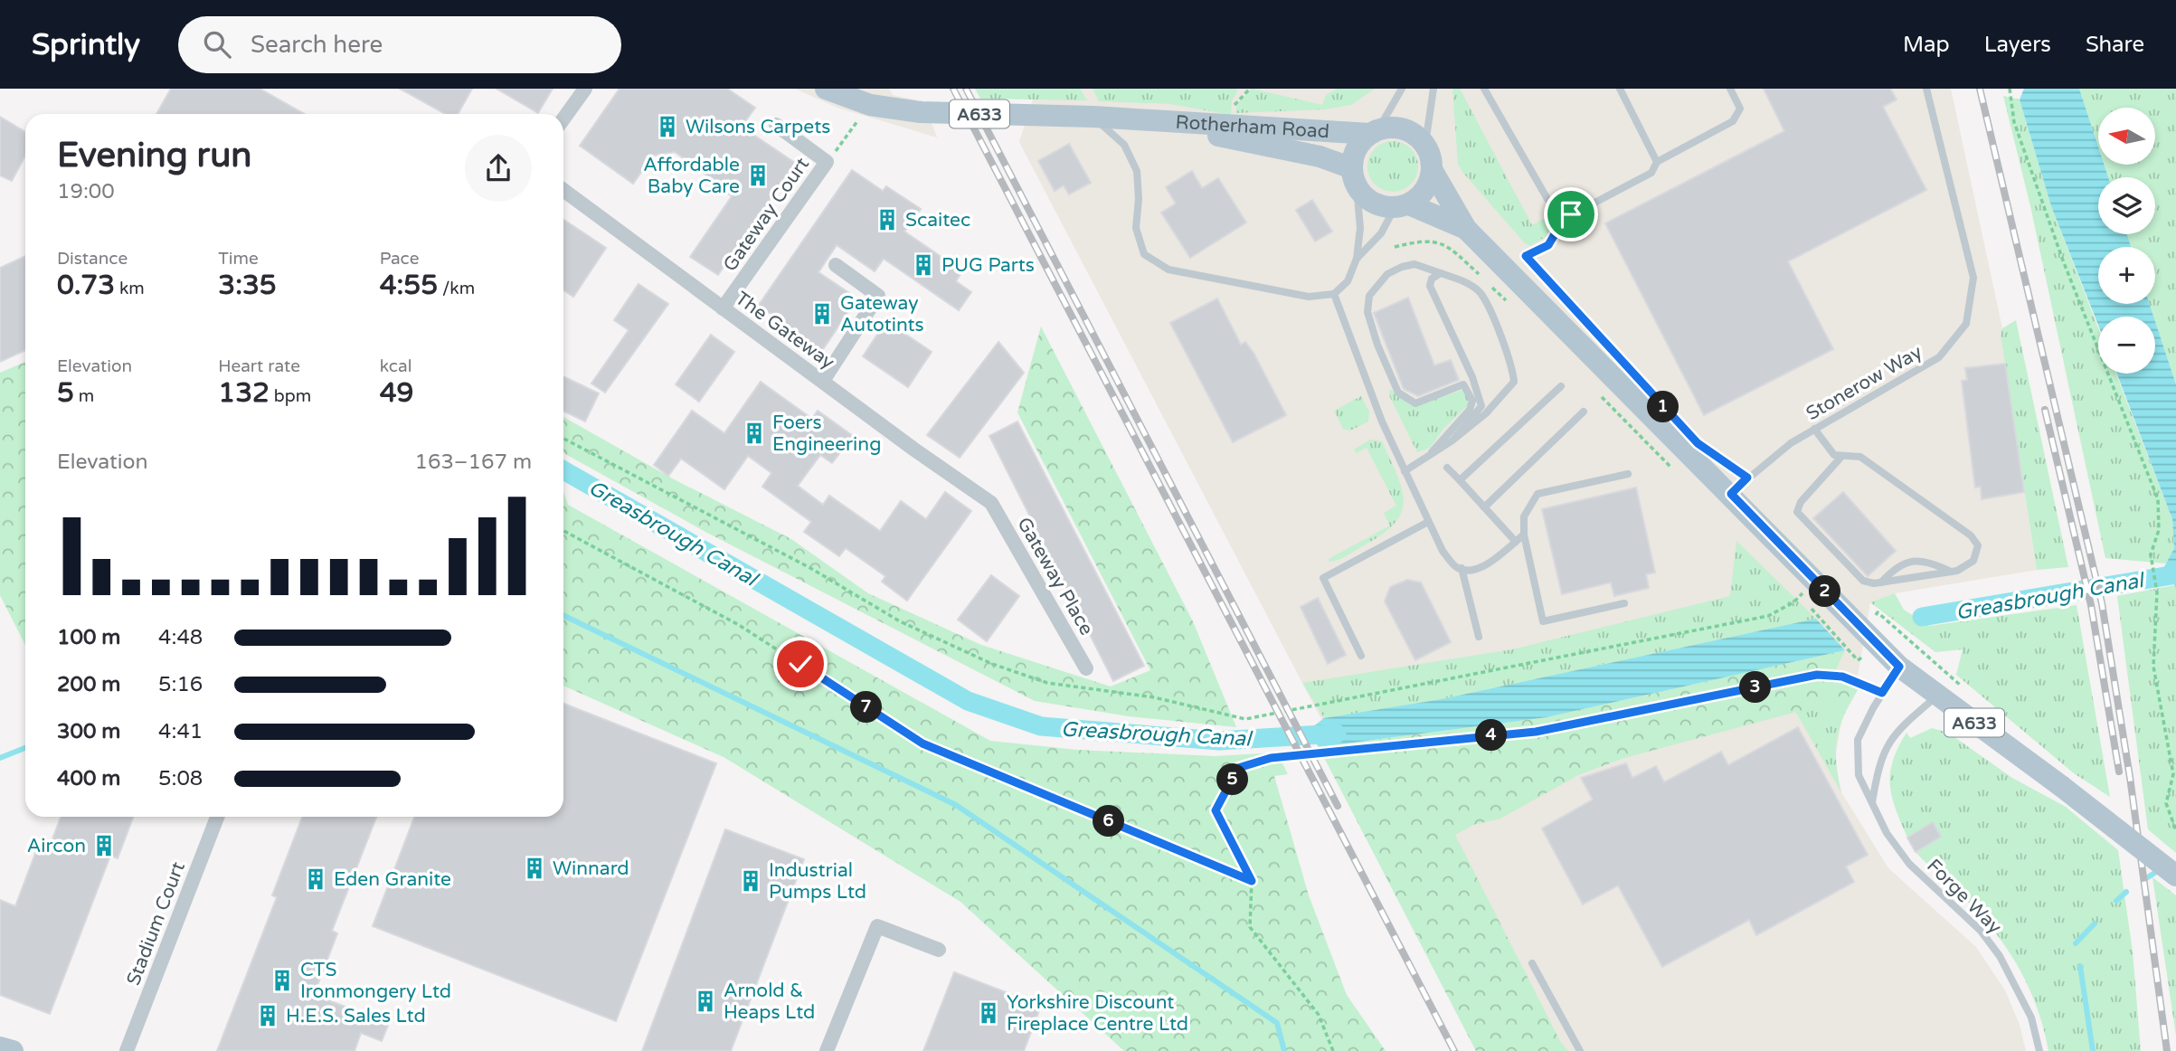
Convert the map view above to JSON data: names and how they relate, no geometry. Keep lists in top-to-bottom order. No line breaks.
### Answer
{"streets":{"main road":["A633","Rotherham Road"],"street":["Gateway Court","The Gateway","Gateway Place","Stadium Court"],"lane":["Stonerow Way","Forge Way"]},"crossings":[["Rotherham Road","Stonerow Way"],["Rotherham Road","Forge Way"],["Gateway Court","The Gateway"],["The Gateway","Gateway Place"]],"water":["Greasbrough Canal"],"places":{"building":["Wilsons Carpets","Affordable Baby Care","Scaitec","PUG Parts","Gateway Autotints","Foers Engineering","Aircon","Winnard","Eden Granite","Industrial Pumps Ltd","CTS Ironmongery Ltd","Arnold & Heaps Ltd","Yorkshire Discount Fireplace Centre Ltd","H.E.S. Sales Ltd"]},"north":"left","page":{"header":"Sprintly","search":"Search here","nav":["Map","Layers","Share"],"map_buttons":["+","−"],"heading":["Evening run","19:00"],"stats":[["Distance","0.73 km"],["Time","3:35"],["Pace","4:55 /km"],["Elevation","5 m"],["Heart rate","132 bpm"],["kcal","49"]],"pins":["1","2","3","7","4","5","6"],"chart":["Elevation","163–167 m"],"list":[{"name":"100 m","note":"4:48"},{"name":"200 m","note":"5:16"},{"name":"300 m","note":"4:41"},{"name":"400 m","note":"5:08"}]}}
